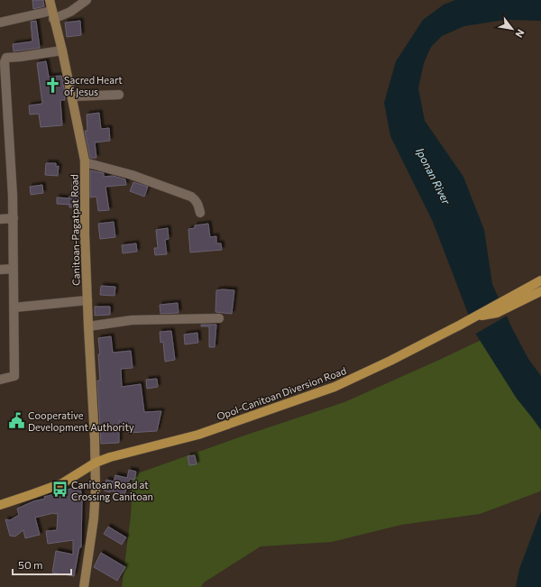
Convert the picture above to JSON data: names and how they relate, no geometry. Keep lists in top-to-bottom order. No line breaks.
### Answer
{"streets":{"main road":["Opol-Canitoan Diversion Road"],"street":["Canitoan-Pagatpat Road"]},"crossings":[["Canitoan-Pagatpat Road","Opol-Canitoan Diversion Road"]],"water":["Iponan River"],"places":{"church":["Sacred Heart of Jesus"],"public building":["Cooperative Development Authority"],"bus stop":["Canitoan Road at Crossing Canitoan"]},"scale_bar":"50 m","north":"bottom right"}
